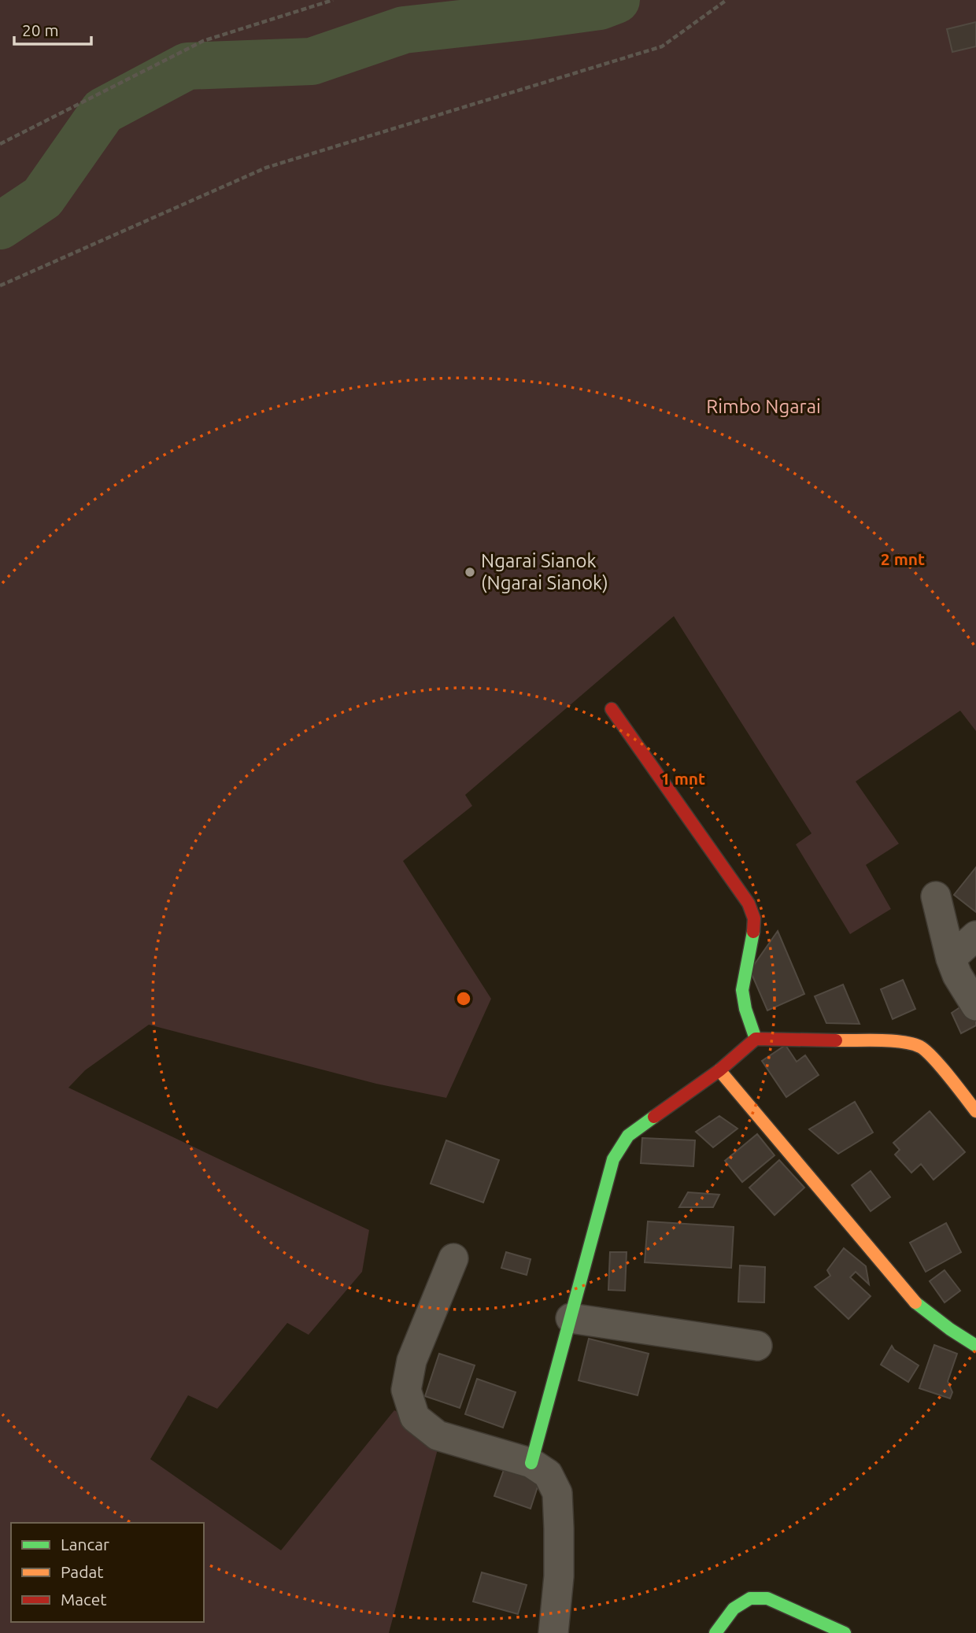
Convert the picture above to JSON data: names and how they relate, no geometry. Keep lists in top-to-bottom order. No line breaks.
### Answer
{"parks":["Rimbo Ngarai"],"places":["Ngarai Sianok (Ngarai Sianok)"],"legend":["Lancar","Padat","Macet"],"scale_bar":"20 m","rings":["2 mnt","1 mnt"]}
